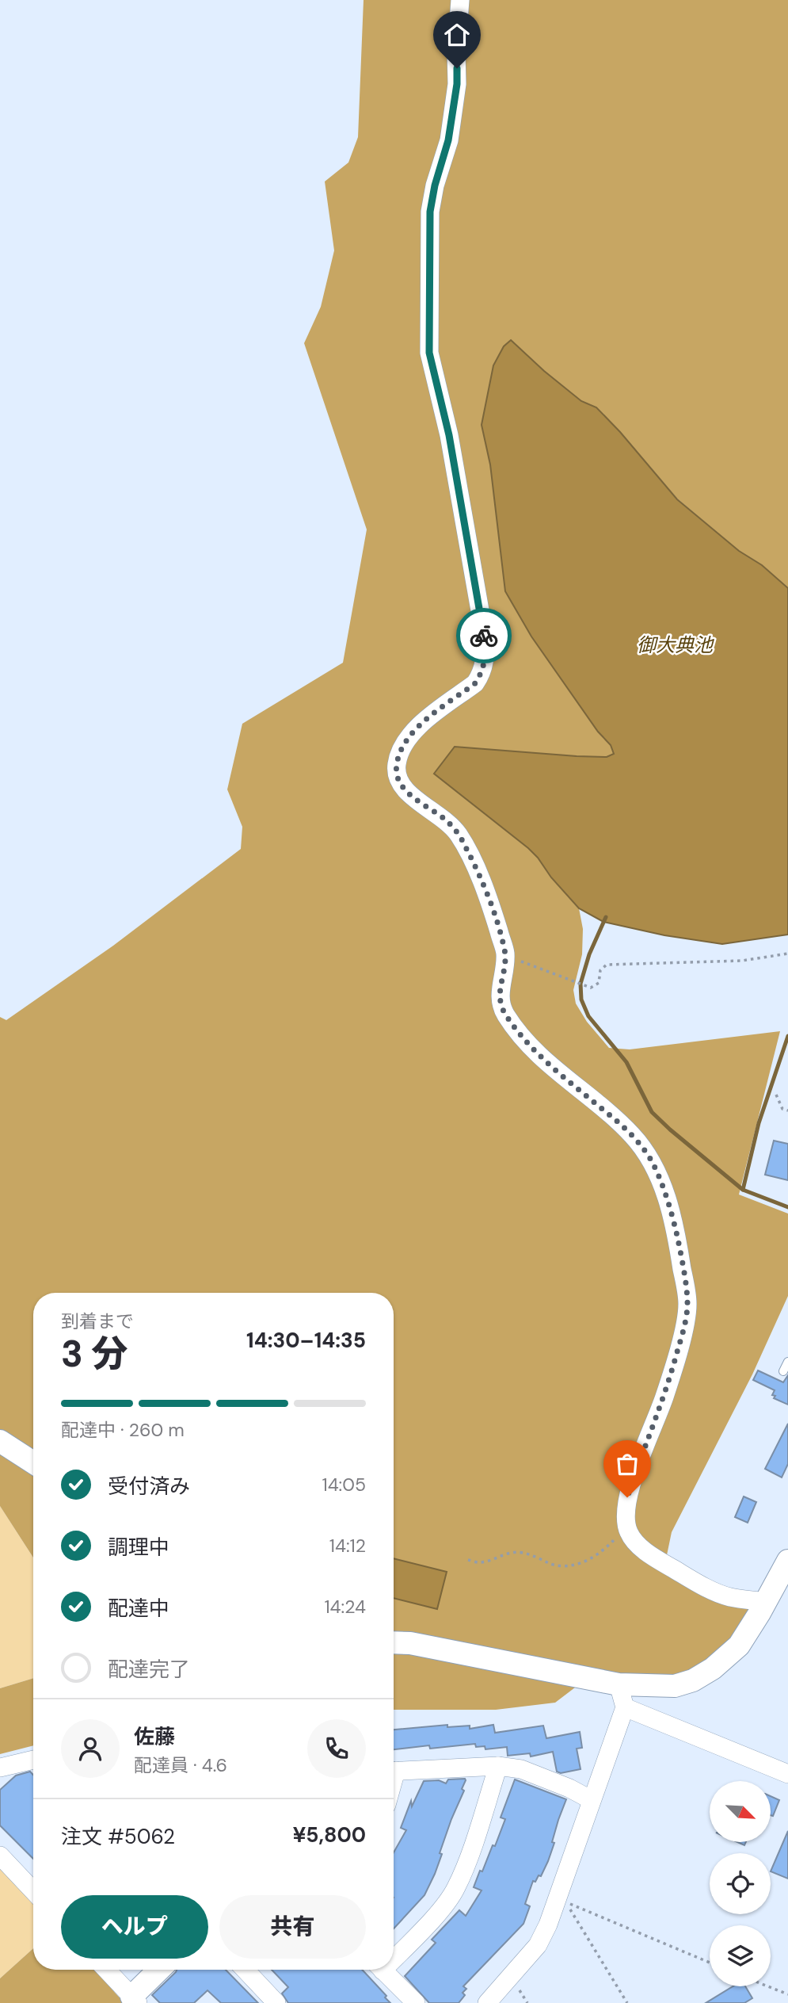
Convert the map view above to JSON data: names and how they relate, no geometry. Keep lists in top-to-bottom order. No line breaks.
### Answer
{"water":["御大典池"],"north":"bottom right","page":{"heading":["3 分","到着まで","14:30–14:35"],"panel":["佐藤","配達員 · 4.6","注文 #5062","¥5,800"],"bar":"配達中 · 260 m","list":[["受付済み","14:05"],["調理中","14:12"],["配達中","14:24"],"配達完了"],"buttons":["ヘルプ","共有"]}}
